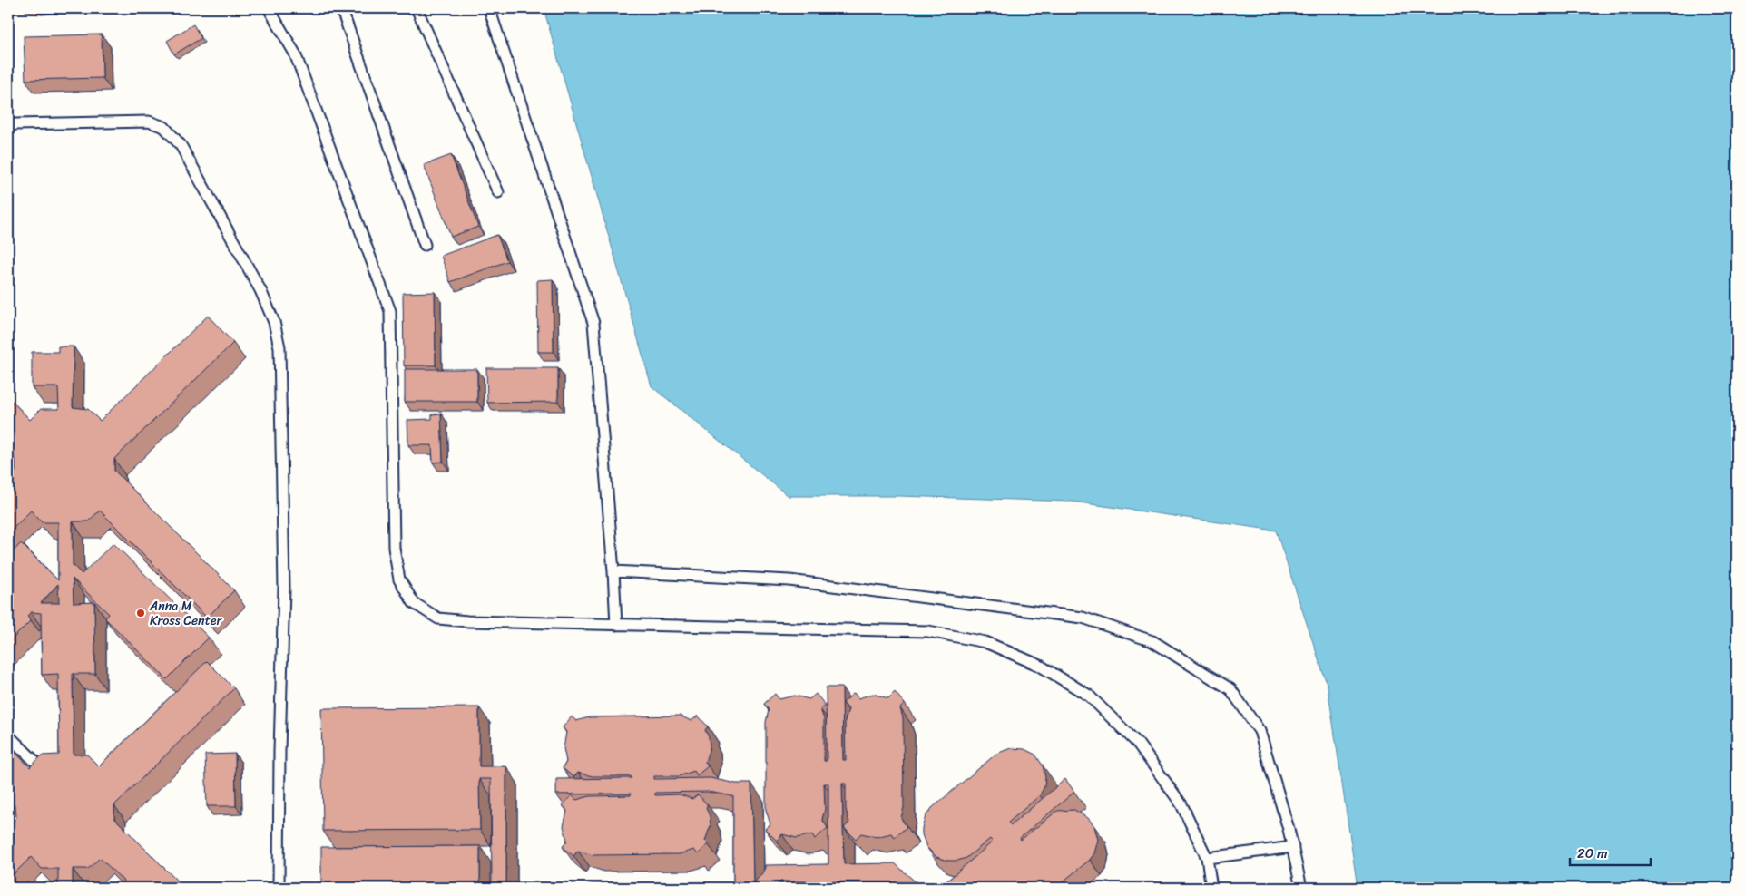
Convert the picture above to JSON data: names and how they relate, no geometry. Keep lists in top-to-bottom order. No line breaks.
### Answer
{"places":["Anna M Kross Center"],"scale_bar":"20 m"}
